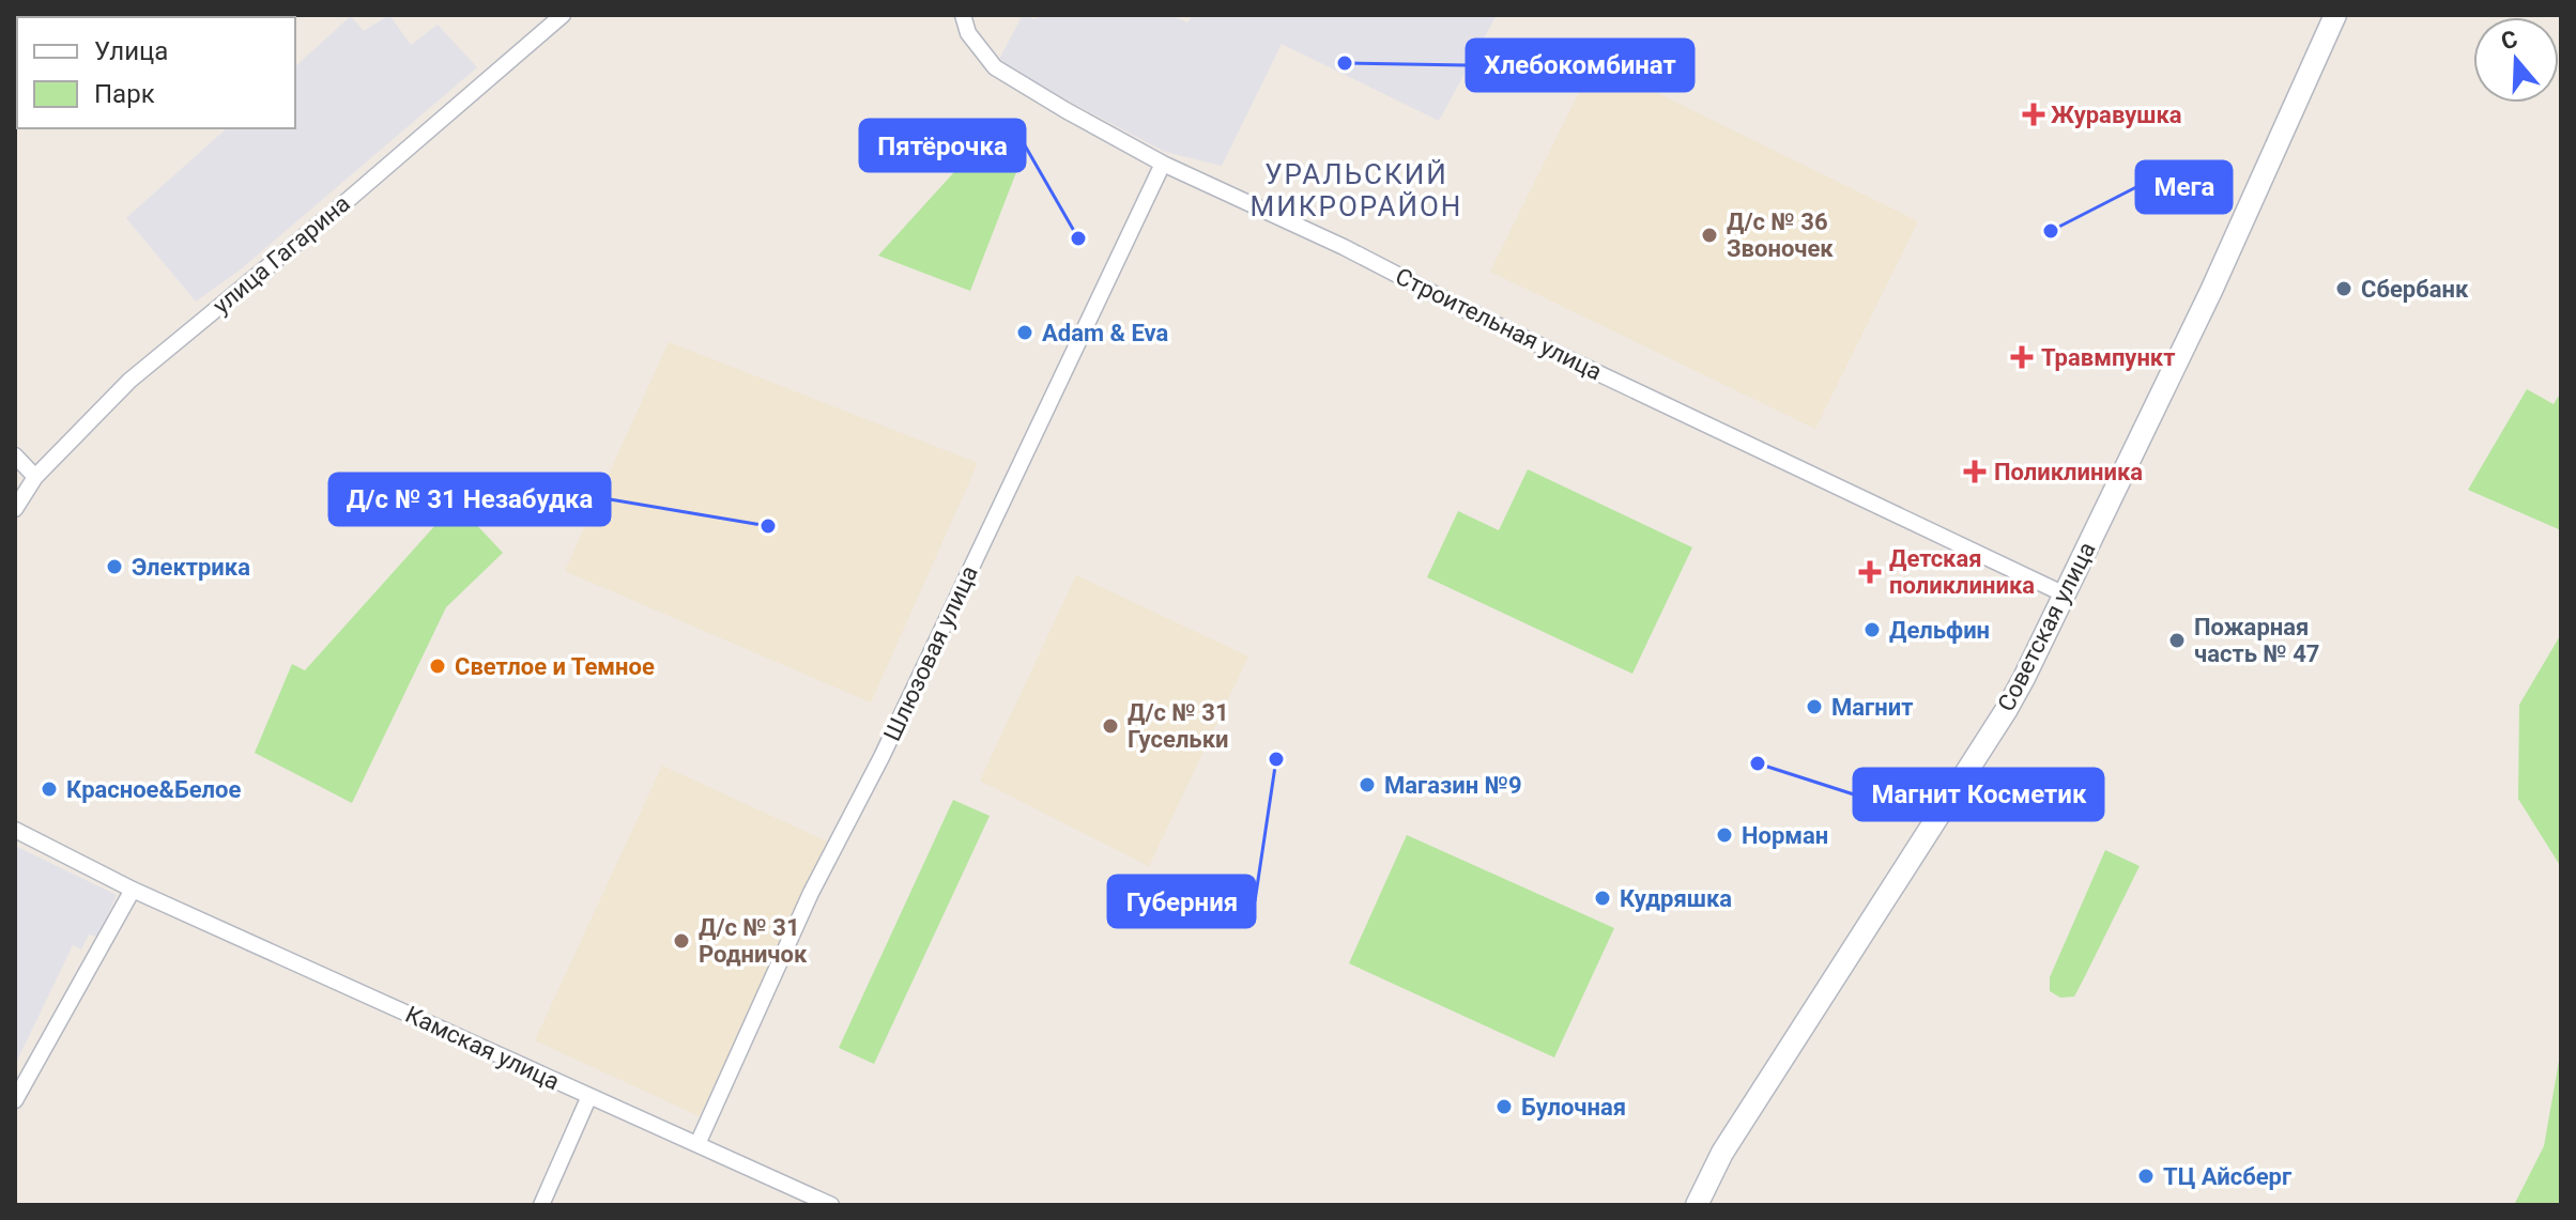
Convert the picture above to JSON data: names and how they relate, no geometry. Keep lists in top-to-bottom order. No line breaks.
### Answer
{"streets":{"main road":["Советская улица"],"street":["улица Гагарина","Строительная улица","Шлюзовая улица","Камская улица"]},"crossings":[["Строительная улица","Советская улица"],["Строительная улица","Шлюзовая улица"],["Шлюзовая улица","Камская улица"]],"districts":["УРАЛЬСКИЙ МИКРОРАЙОН"],"places":{"other":["Хлебокомбинат","Мега","Д/с № 36 Звоночек","Пятёрочка","Сбербанк","Adam & Eva","Д/с № 31 Незабудка","Электрика","Дельфин","Пожарная часть № 47","Светлое и Темное","Магнит","Д/с № 31 Гусельки","Губерния","Магнит Косметик","Магазин №9","Красное&Белое","Норман","Кудряшка","Д/с № 31 Родничок","Булочная","ТЦ Айсберг"],"health":["Журавушка","Травмпункт","Поликлиника","Детская поликлиника"]},"legend":["Улица","Парк"],"north":"top"}
